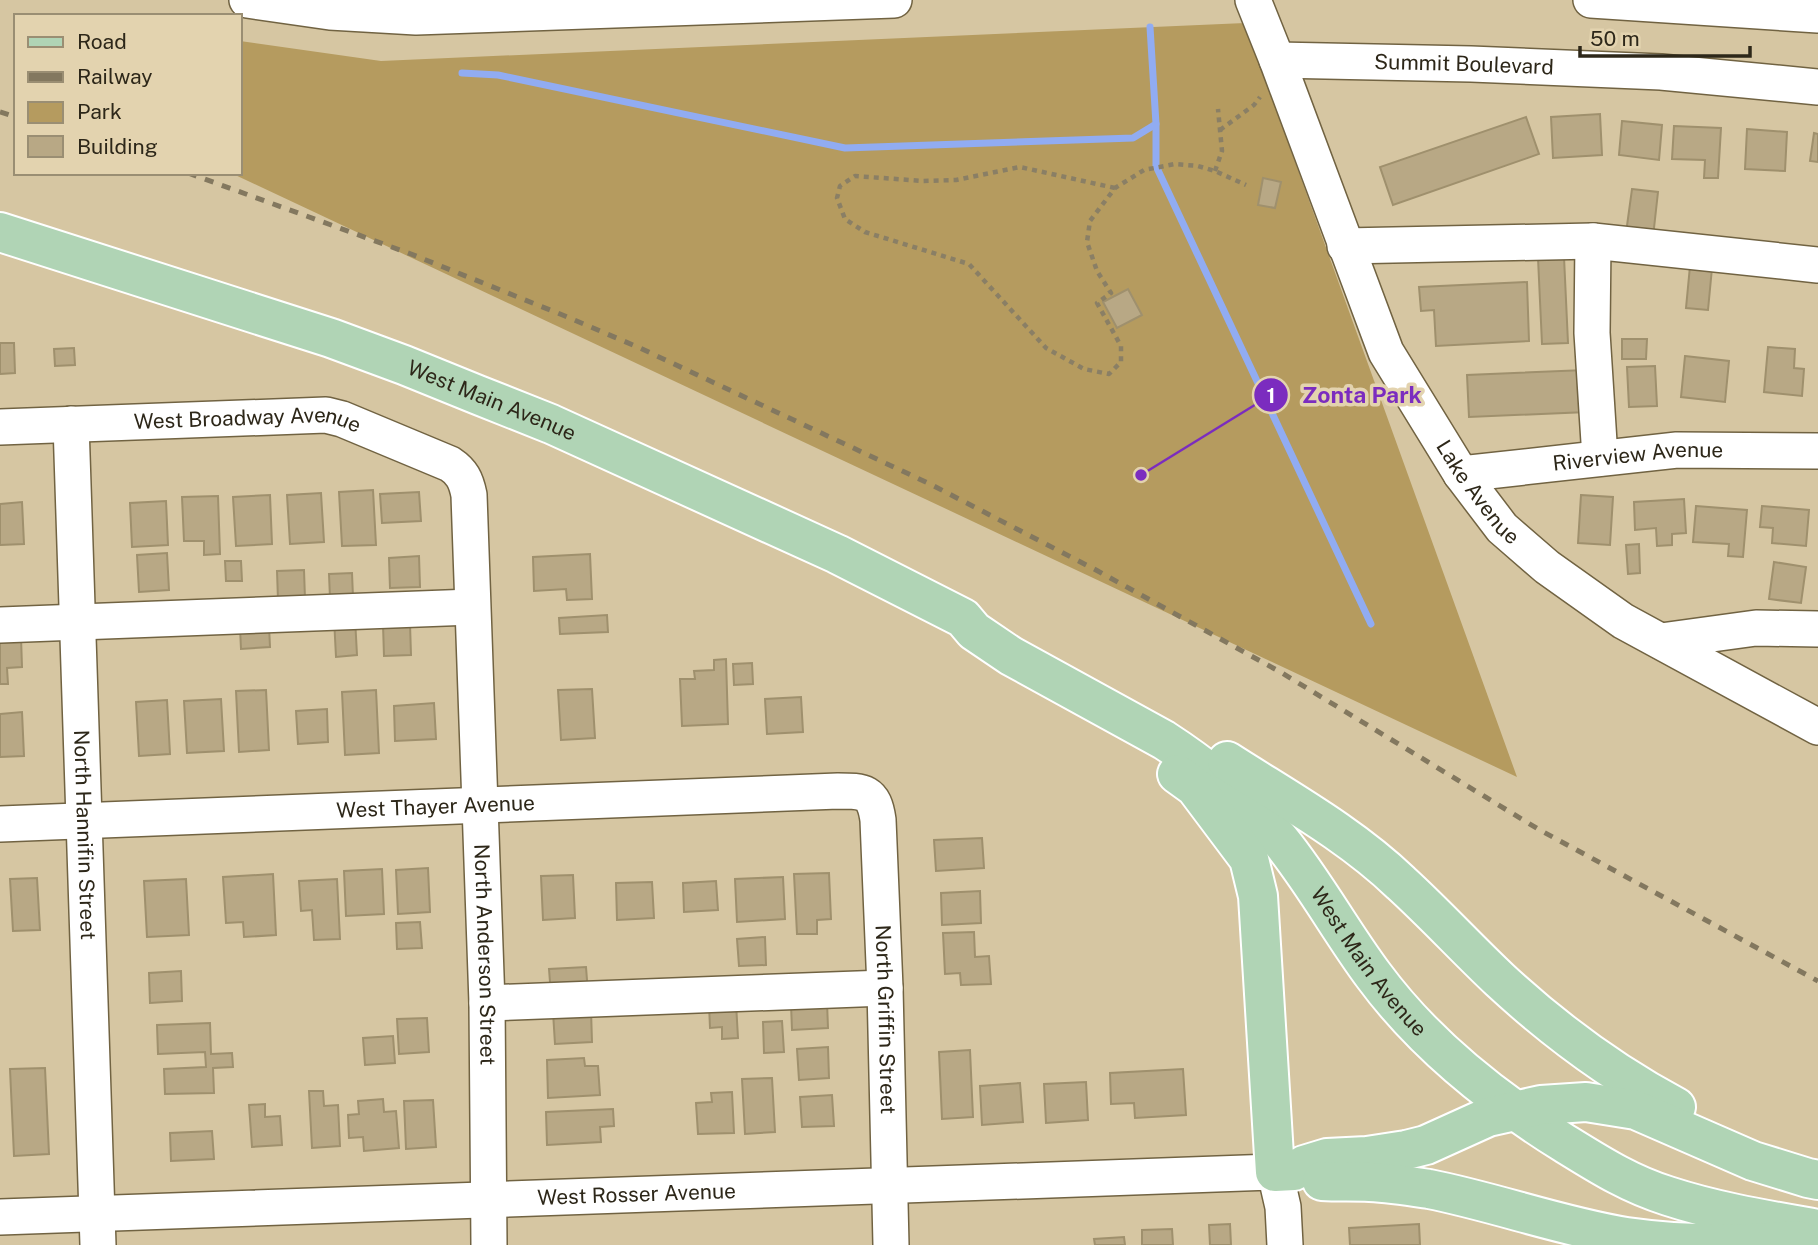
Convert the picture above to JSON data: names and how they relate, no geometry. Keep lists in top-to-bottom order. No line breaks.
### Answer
{"streets":{"main road":["West Main Avenue"],"street":["Summit Boulevard","West Broadway Avenue","Riverview Avenue","Lake Avenue","West Thayer Avenue","North Hannifin Street","North Anderson Street","North Griffin Street","West Rosser Avenue"]},"crossings":[["Summit Boulevard","Lake Avenue"],["West Broadway Avenue","North Hannifin Street"],["West Broadway Avenue","North Anderson Street"],["Riverview Avenue","Lake Avenue"],["West Thayer Avenue","North Hannifin Street"],["West Thayer Avenue","North Anderson Street"],["West Thayer Avenue","North Griffin Street"],["North Hannifin Street","West Rosser Avenue"],["North Anderson Street","West Rosser Avenue"],["North Griffin Street","West Rosser Avenue"]],"places":["Zonta Park"],"legend":["Road","Railway","Park","Building"],"scale_bar":"50 m"}
